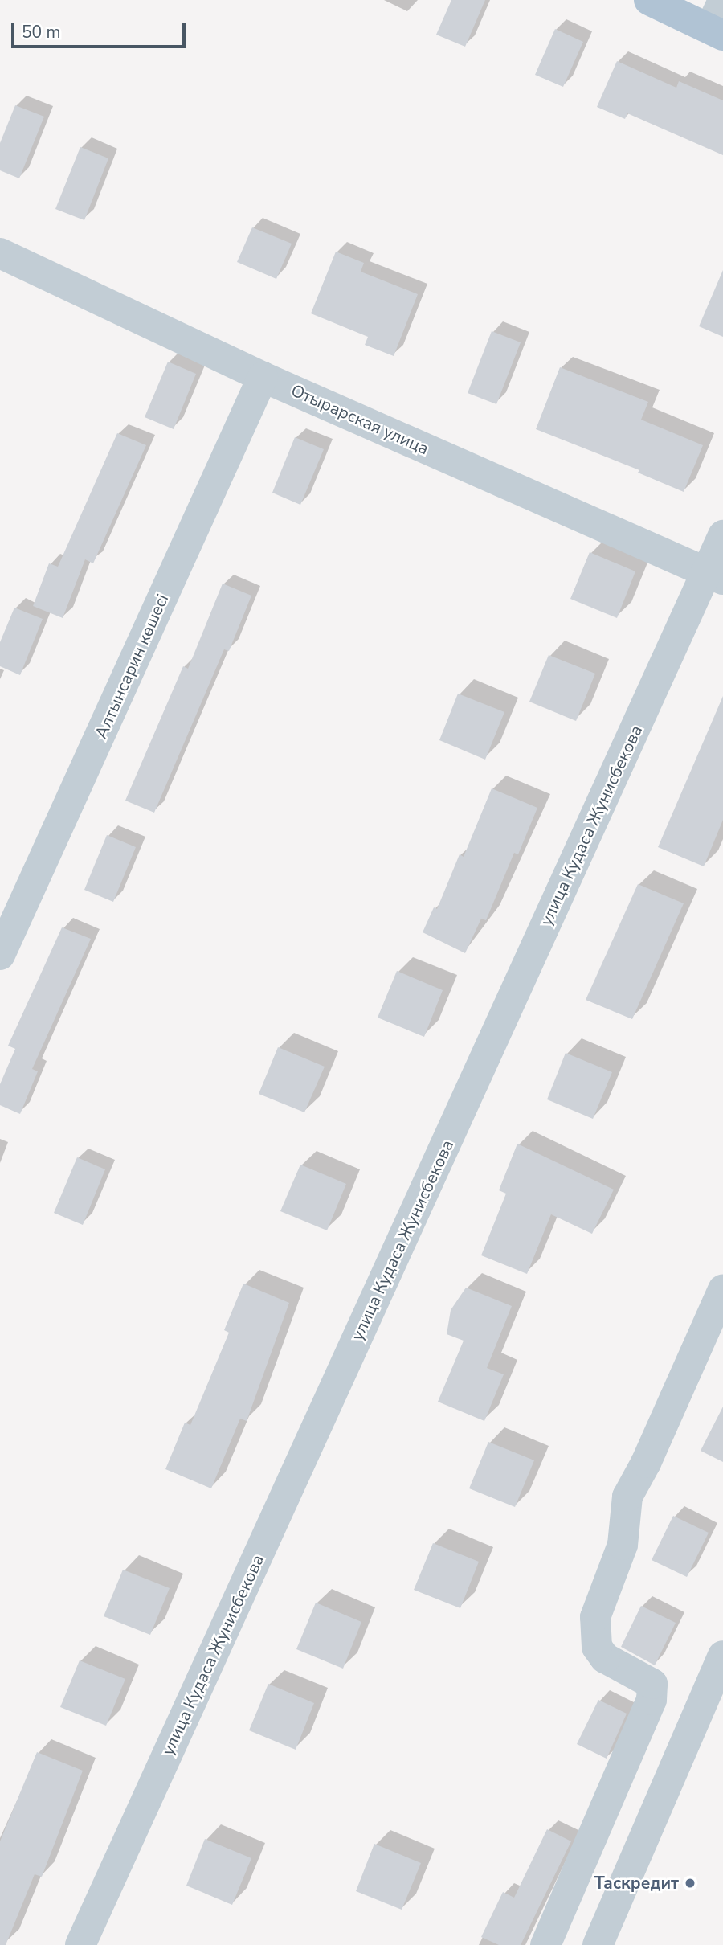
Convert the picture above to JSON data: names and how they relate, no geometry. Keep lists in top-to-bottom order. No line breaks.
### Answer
{"streets":{"street":["Отырарская улица","Алтынсарин көшесі","улица Кудаса Жунисбекова"]},"crossings":[["Отырарская улица","Алтынсарин көшесі"],["Отырарская улица","улица Кудаса Жунисбекова"]],"places":["Таскредит"],"scale_bar":"50 m"}
